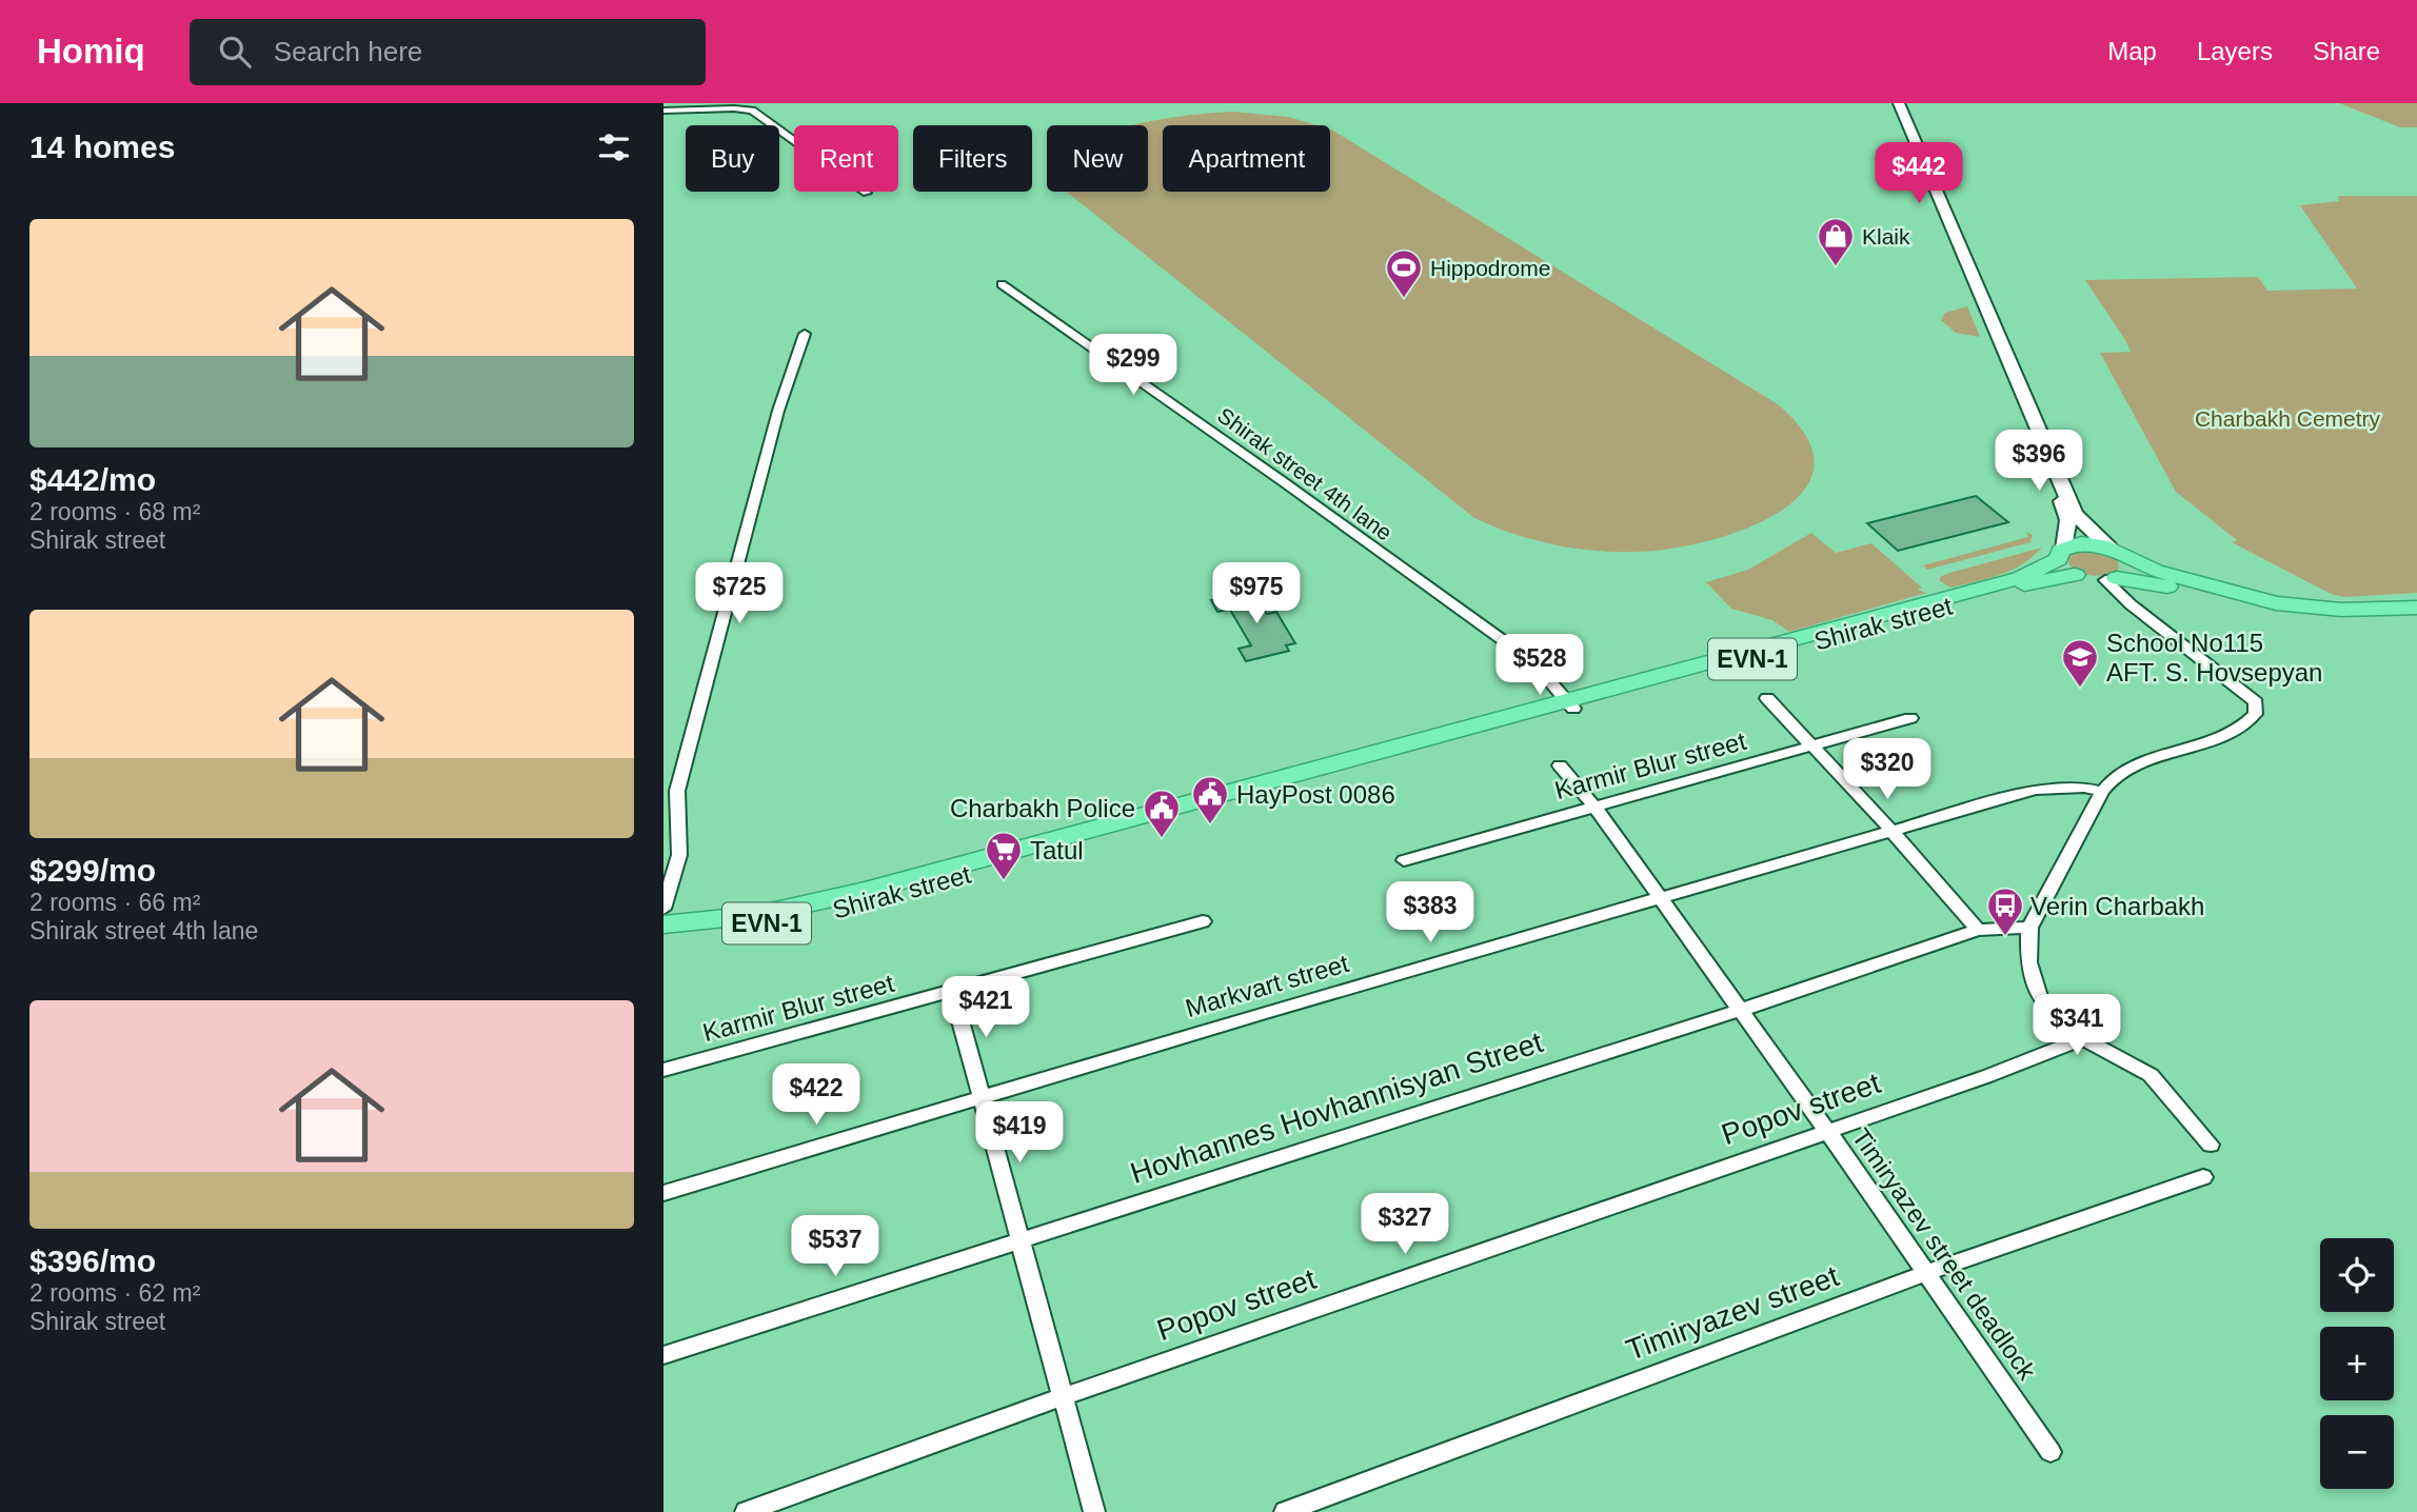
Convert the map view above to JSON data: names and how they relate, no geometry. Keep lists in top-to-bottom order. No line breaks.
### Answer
{"streets":{"highway":["Shirak street","EVN-1"],"street":["Shirak street 4th lane","Karmir Blur street","Markvart street","Hovhannes Hovhannisyan Street","Popov street","Timiryazev street deadlock","Timiryazev street"]},"crossings":[["Shirak street 4th lane","Shirak street"],["Shirak street","EVN-1"],["Karmir Blur street","Timiryazev street deadlock"],["Markvart street","Timiryazev street deadlock"],["Hovhannes Hovhannisyan Street","Timiryazev street deadlock"],["Popov street","Timiryazev street deadlock"],["Timiryazev street deadlock","Timiryazev street"]],"parks":["Charbakh Cemetry"],"places":{"shop":["Klaik"],"sports":["Hippodrome"],"school or university":["School No115 AFT. S. Hovsepyan"],"public building":["HayPost 0086","Charbakh Police"],"supermarket":["Tatul"],"bus stop":["Verin Charbakh"]},"page":{"header":"Homiq","search":"Search here","nav":["Map","Layers","Share"],"heading":"14 homes","chip":["Buy","Rent","Filters","New","Apartment"],"price":["$442","$299","$396","$725","$975","$528","$320","$383","$421","$341","$422","$419","$327","$537"],"list":[{"name":"$442/mo","note":"2 rooms · 68 m² · Shirak street"},{"name":"$299/mo","note":"2 rooms · 66 m² · Shirak street 4th lane"},{"name":"$396/mo","note":"2 rooms · 62 m² · Shirak street"}],"map_buttons":["+","−"]}}
